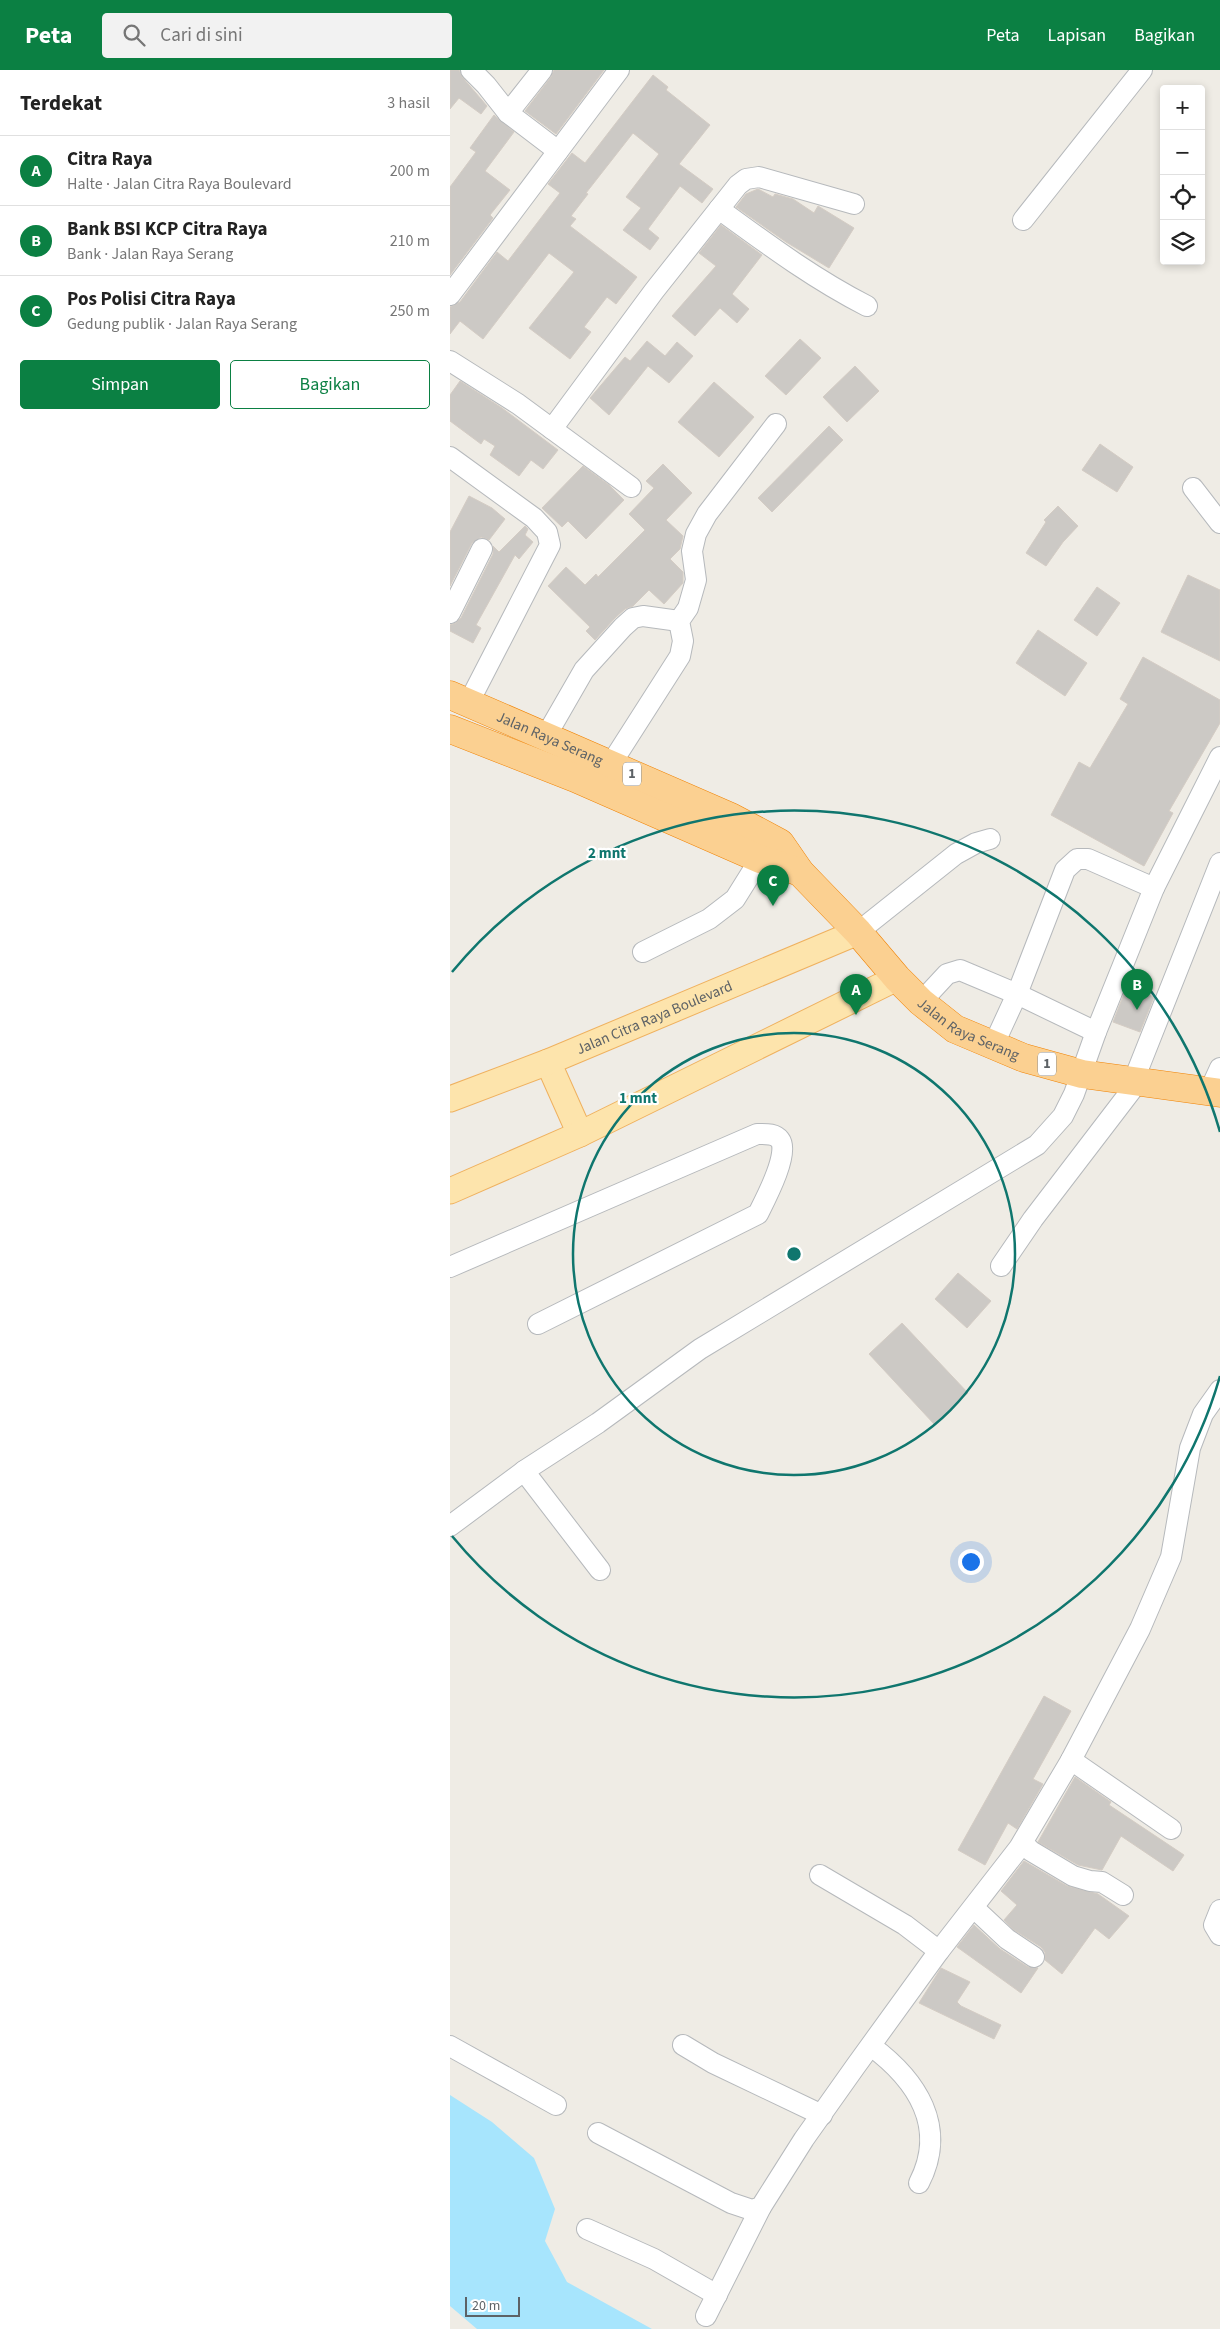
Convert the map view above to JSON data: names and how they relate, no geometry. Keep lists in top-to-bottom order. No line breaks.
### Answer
{"streets":{"highway":["Jalan Raya Serang","1"],"main road":["Jalan Citra Raya Boulevard"]},"crossings":[["Jalan Raya Serang","Jalan Citra Raya Boulevard"]],"scale_bar":"20 m","page":{"header":"Peta","search":"Cari di sini","nav":["Peta","Lapisan","Bagikan"],"heading":["Terdekat","3 hasil"],"map_buttons":["+","−"],"list":[{"mark":"A","name":"Citra Raya","note":"Halte · Jalan Citra Raya Boulevard","value":"200 m"},{"mark":"B","name":"Bank BSI KCP Citra Raya","note":"Bank · Jalan Raya Serang","value":"210 m"},{"mark":"C","name":"Pos Polisi Citra Raya","note":"Gedung publik · Jalan Raya Serang","value":"250 m"}],"buttons":["Simpan","Bagikan"],"pins":["C","B","A"],"scale":"20 m"},"rings":["2 mnt","1 mnt"]}
